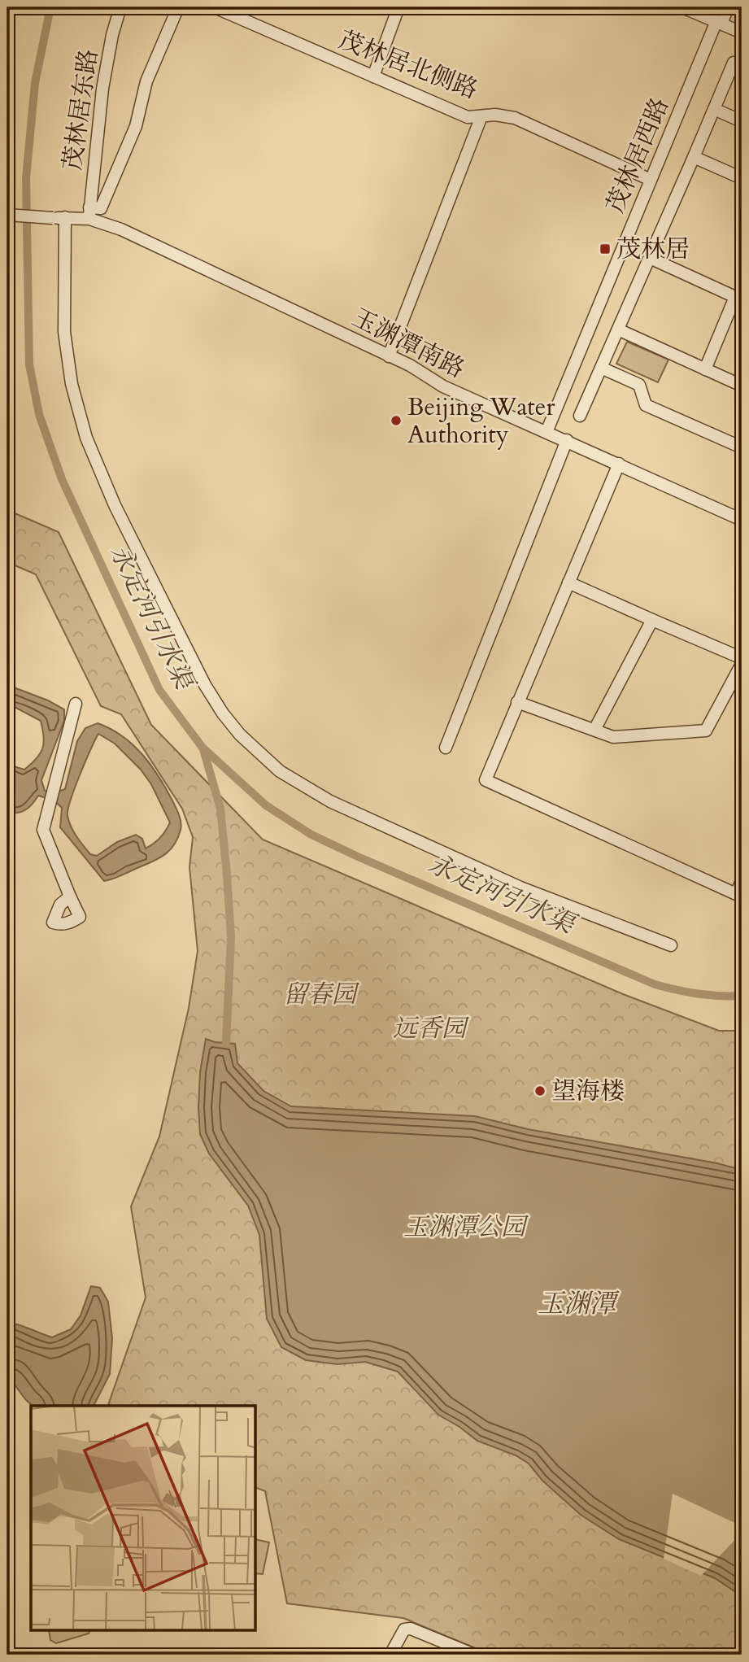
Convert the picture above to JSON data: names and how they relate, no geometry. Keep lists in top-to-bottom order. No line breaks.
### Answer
{"streets":{"street":["茂林居北侧路","茂林居东路","茂林居西路","玉渊潭南路"]},"crossings":[["茂林居北侧路","茂林居西路"],["茂林居东路","玉渊潭南路"],["茂林居西路","玉渊潭南路"]],"water":["永定河引水渠","玉渊潭"],"parks":["留春园","远香园","玉渊潭公园"],"places":{"transit":["茂林居"],"other":["Beijing Water Authority","望海楼"]}}
